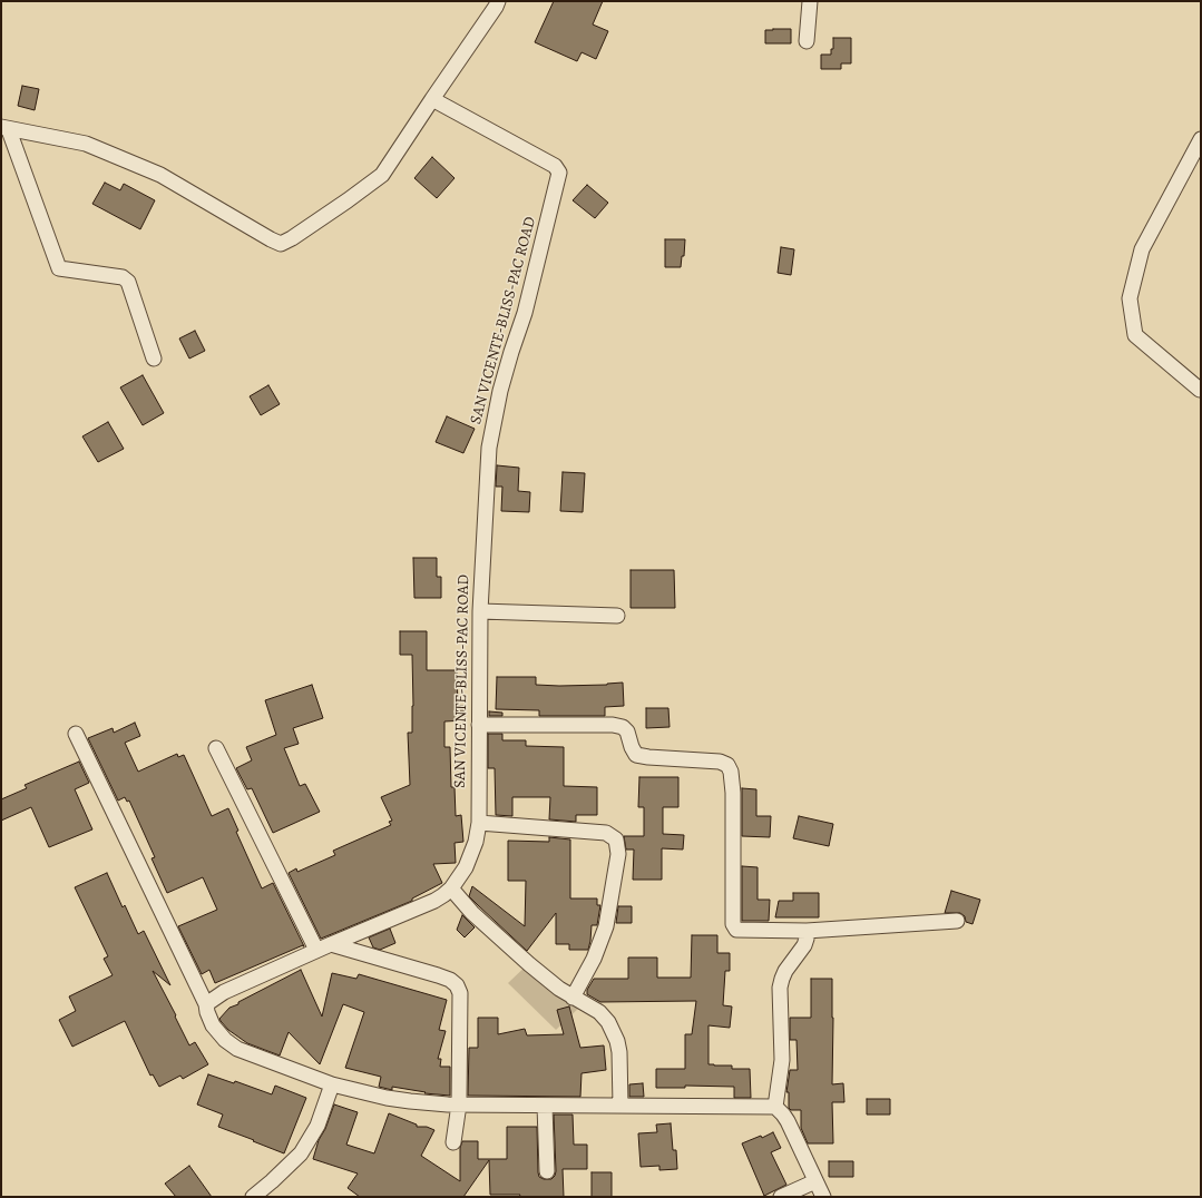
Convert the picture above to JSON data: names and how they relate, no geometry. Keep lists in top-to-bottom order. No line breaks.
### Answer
{"streets":{"street":["SAN VICENTE-BLISS-PAC ROAD"]}}
